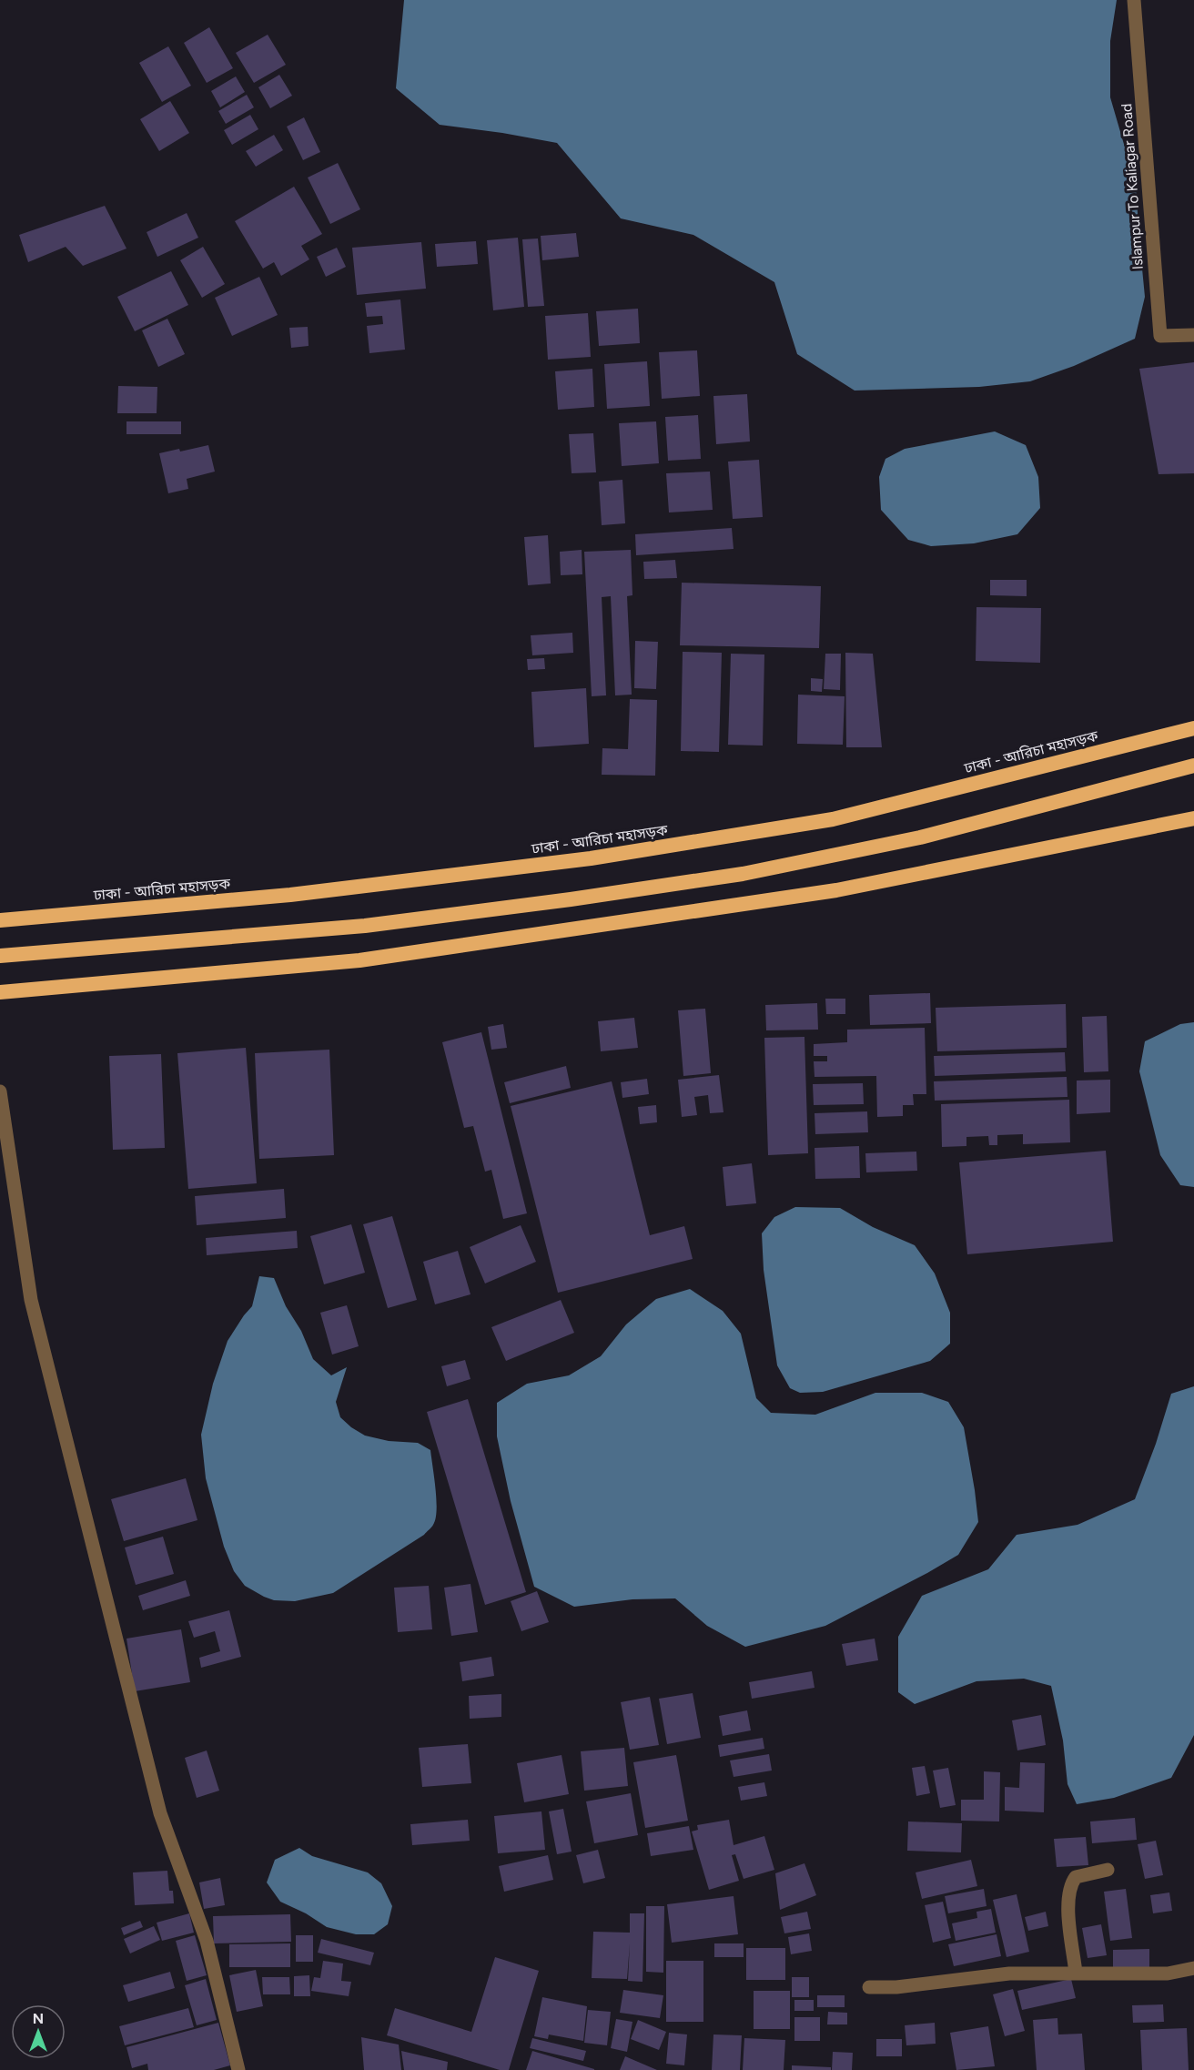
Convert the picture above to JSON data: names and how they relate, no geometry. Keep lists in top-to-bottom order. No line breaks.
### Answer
{"streets":{"highway":["ঢাকা - আরিচা মহাসড়ক"],"street":["Islampur To Kaliagar Road"]},"north":"top"}
